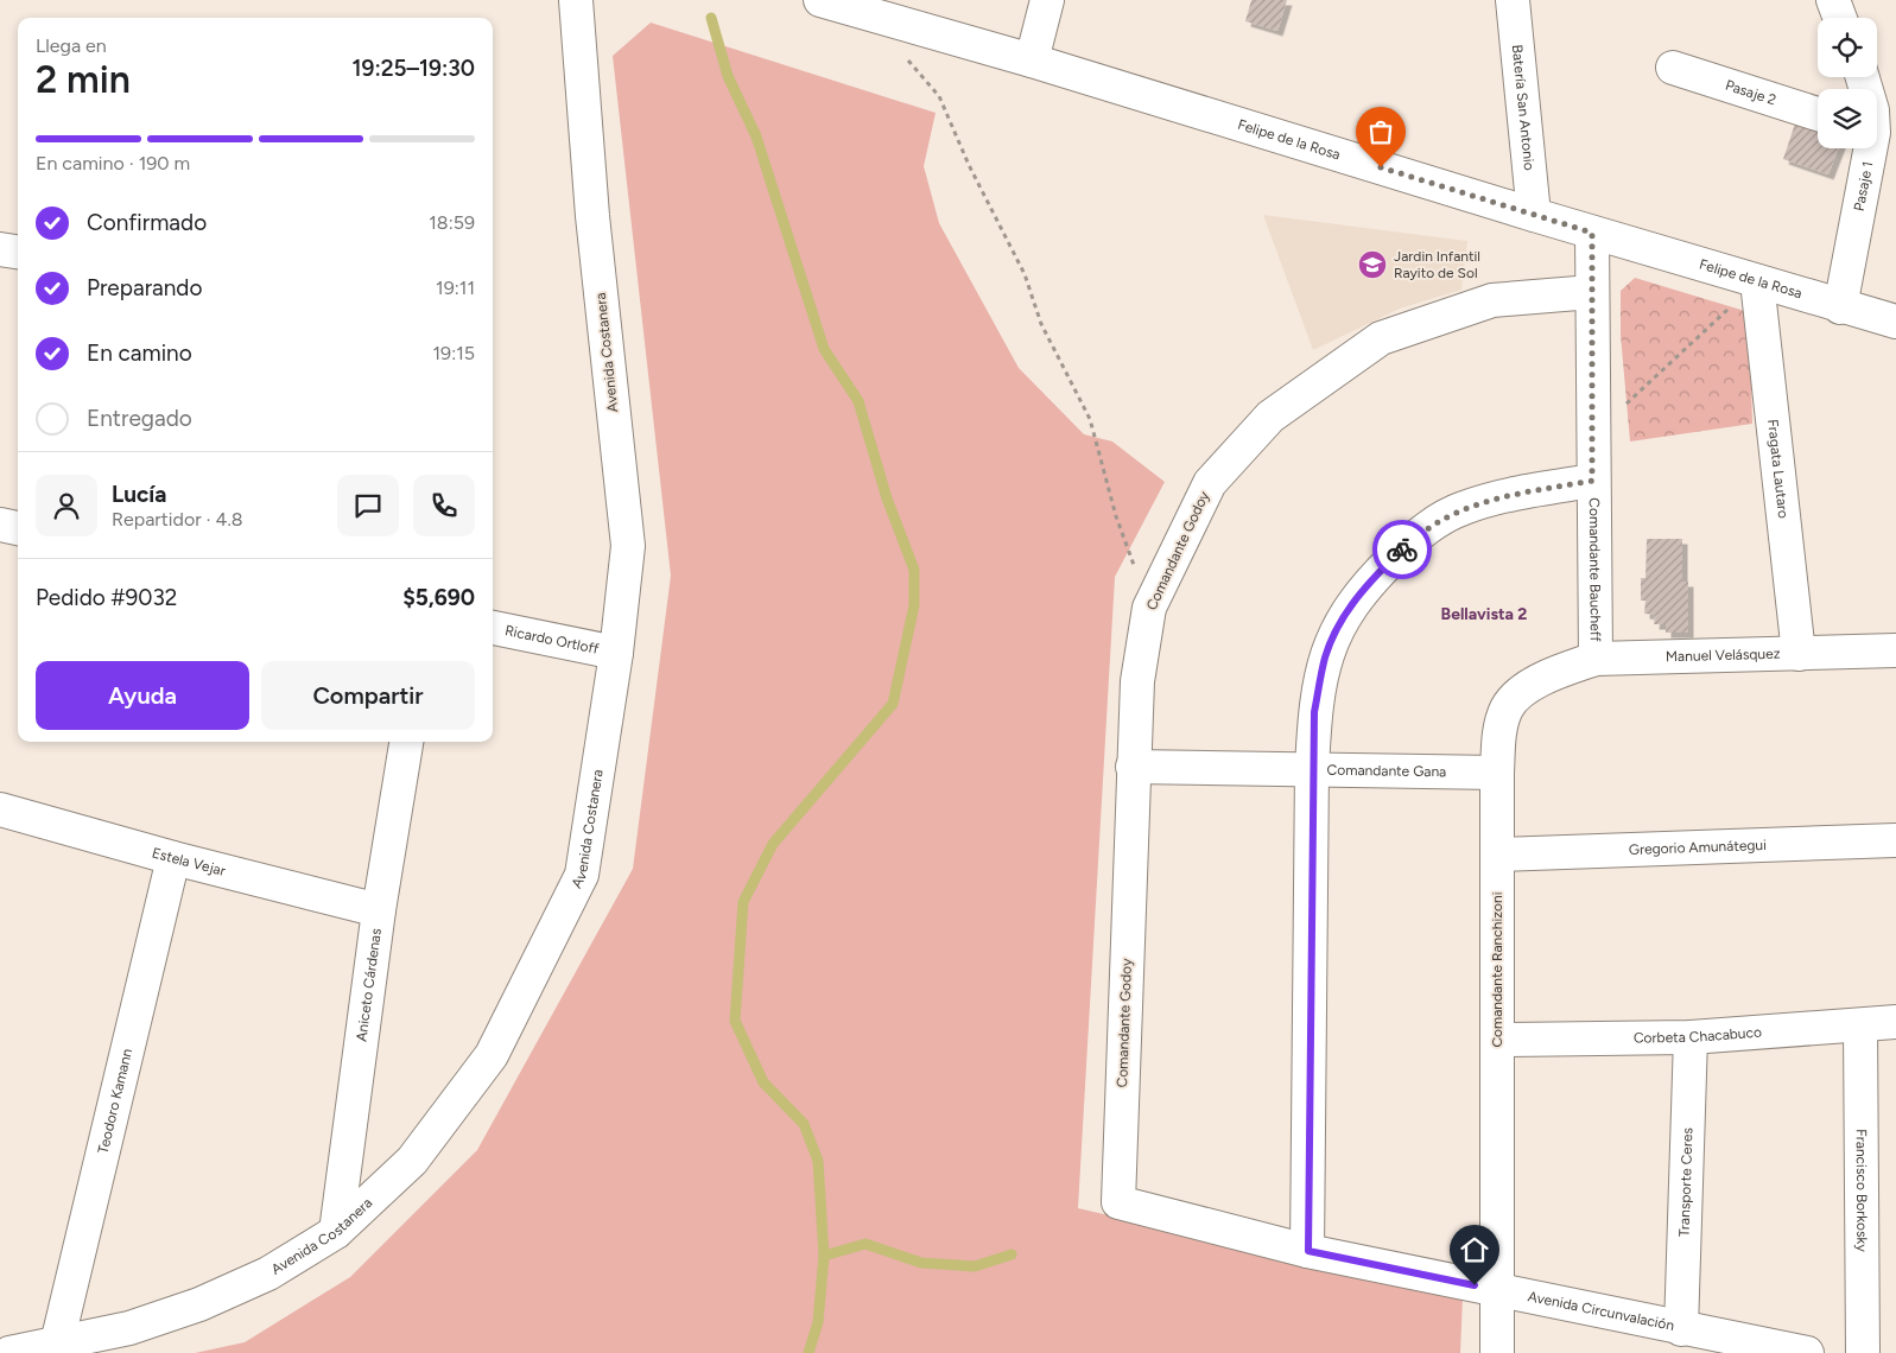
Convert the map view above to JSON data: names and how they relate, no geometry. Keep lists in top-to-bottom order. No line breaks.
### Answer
{"streets":{"street":["Pasaje 2","Batería San Antonio","Felipe de la Rosa","Pasaje 1","Avenida Costanera","Fragata Lautaro","Comandante Godoy","Comandante Baucheff","Ricardo Ortloff","Manuel Velásquez","Comandante Gana","Gregorio Amunátegui","Estela Vejar","Comandante Ranchizoni","Aniceto Cárdenas","Corbeta Chacabuco","Teodoro Kamann","Transporte Ceres","Francisco Borkosky","Avenida Circunvalación"]},"crossings":[["Batería San Antonio","Felipe de la Rosa"],["Felipe de la Rosa","Pasaje 1"],["Felipe de la Rosa","Fragata Lautaro"],["Felipe de la Rosa","Comandante Baucheff"],["Avenida Costanera","Ricardo Ortloff"],["Avenida Costanera","Aniceto Cárdenas"],["Avenida Costanera","Teodoro Kamann"],["Fragata Lautaro","Manuel Velásquez"],["Comandante Godoy","Comandante Baucheff"],["Comandante Godoy","Comandante Gana"],["Comandante Godoy","Avenida Circunvalación"],["Comandante Baucheff","Manuel Velásquez"],["Manuel Velásquez","Comandante Ranchizoni"],["Comandante Gana","Comandante Ranchizoni"],["Gregorio Amunátegui","Comandante Ranchizoni"],["Estela Vejar","Aniceto Cárdenas"],["Estela Vejar","Teodoro Kamann"],["Comandante Ranchizoni","Corbeta Chacabuco"],["Comandante Ranchizoni","Avenida Circunvalación"],["Corbeta Chacabuco","Transporte Ceres"],["Corbeta Chacabuco","Francisco Borkosky"],["Transporte Ceres","Avenida Circunvalación"]],"districts":["Bellavista 2"],"places":{"school or university":["Jardin Infantil Rayito de Sol"]},"page":{"heading":["2 min","Llega en","19:25–19:30"],"panel":["Lucía","Repartidor · 4.8","Pedido #9032","$5,690"],"bar":"En camino · 190 m","list":[["Confirmado","18:59"],["Preparando","19:11"],["En camino","19:15"],"Entregado"],"buttons":["Ayuda","Compartir"]}}
